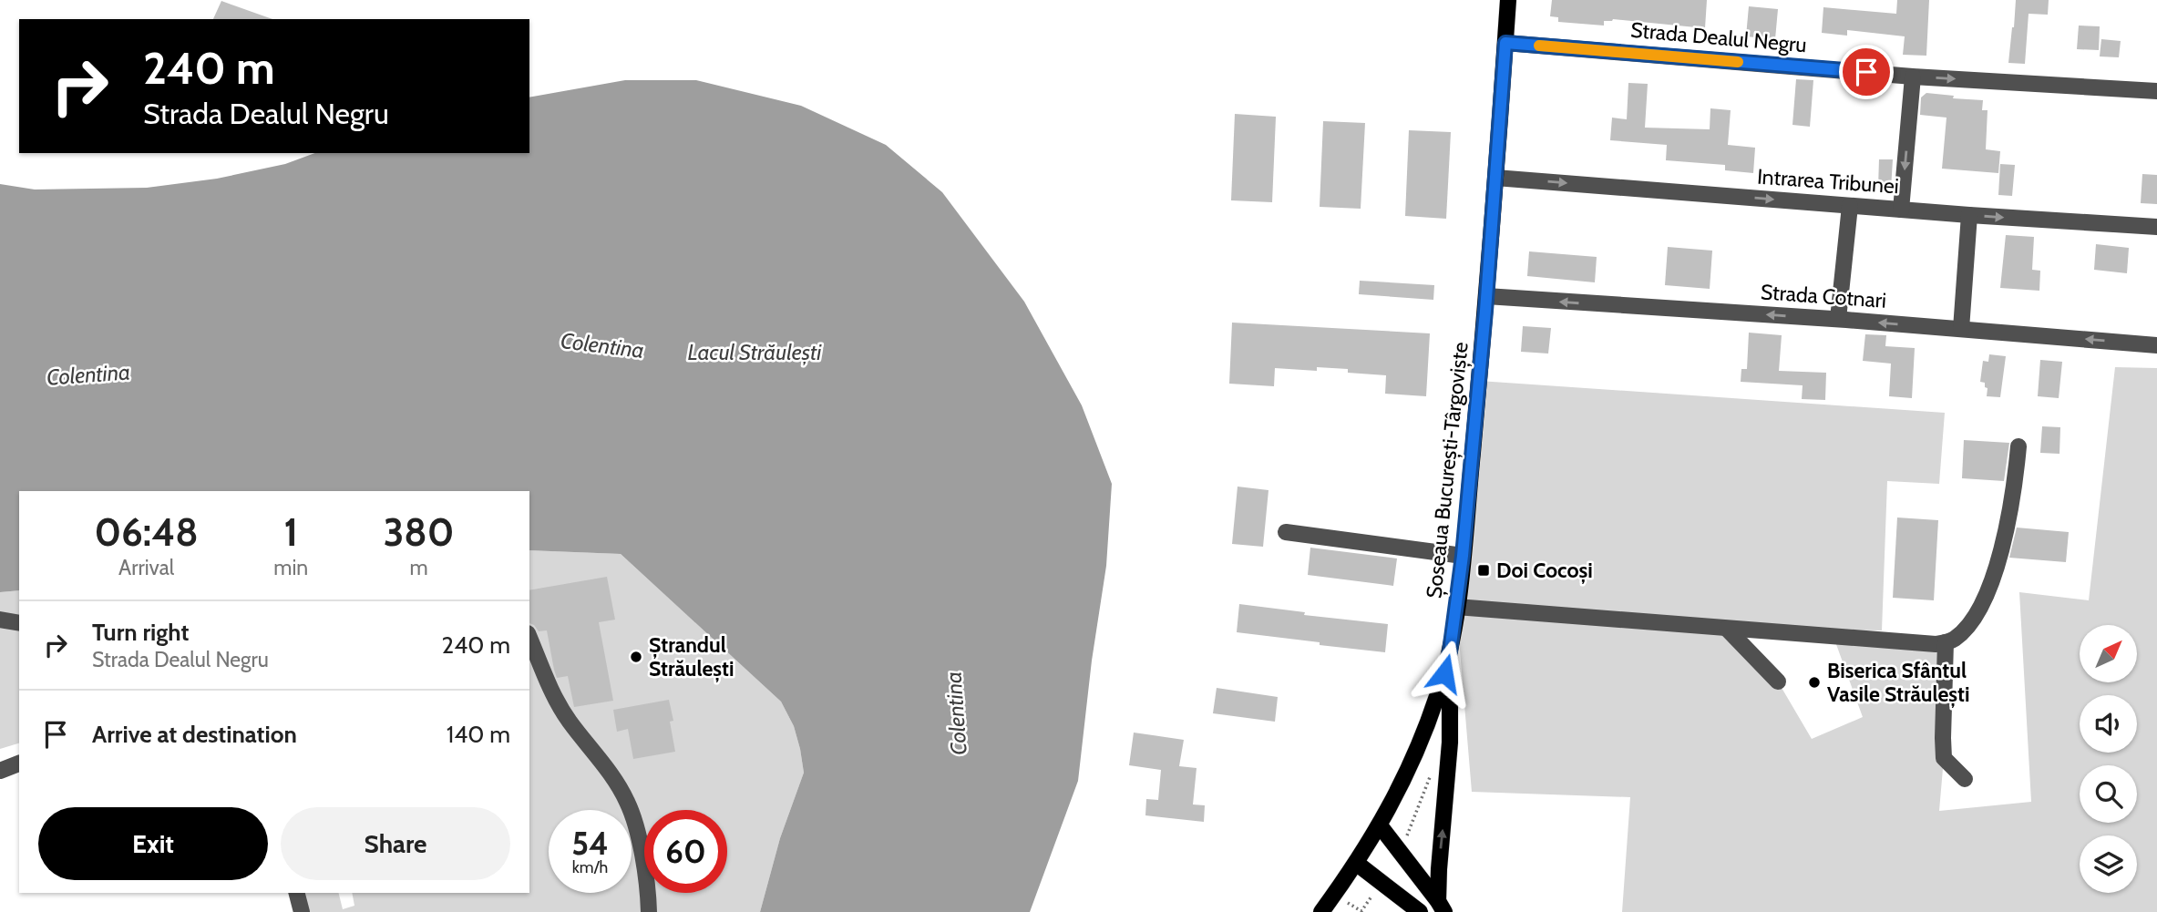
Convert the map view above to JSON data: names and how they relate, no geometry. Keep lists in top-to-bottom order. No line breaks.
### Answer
{"streets":{"main road":["Șoseaua București-Târgoviște"],"street":["Strada Dealul Negru","Intrarea Tribunei","Strada Cotnari"]},"crossings":[["Strada Dealul Negru","Șoseaua București-Târgoviște"],["Intrarea Tribunei","Șoseaua București-Târgoviște"],["Strada Cotnari","Șoseaua București-Târgoviște"]],"one_way":["Strada Dealul Negru","Intrarea Tribunei","Strada Cotnari"],"water":["Colentina","Lacul Străulești"],"places":{"transit":["Doi Cocoși"],"other":["Ștrandul Străulești","Biserica Sfântul Vasile Străulești"]},"north":"top right","page":{"turn":["240 m","Strada Dealul Negru"],"eta":["06:48","Arrival","1","min","380","m"],"list":[{"name":"Turn right","note":"Strada Dealul Negru","value":"240 m"},{"name":"Arrive at destination","value":"140 m"}],"buttons":["Exit","Share"],"speed":"54 km/h","limit":"60"}}
